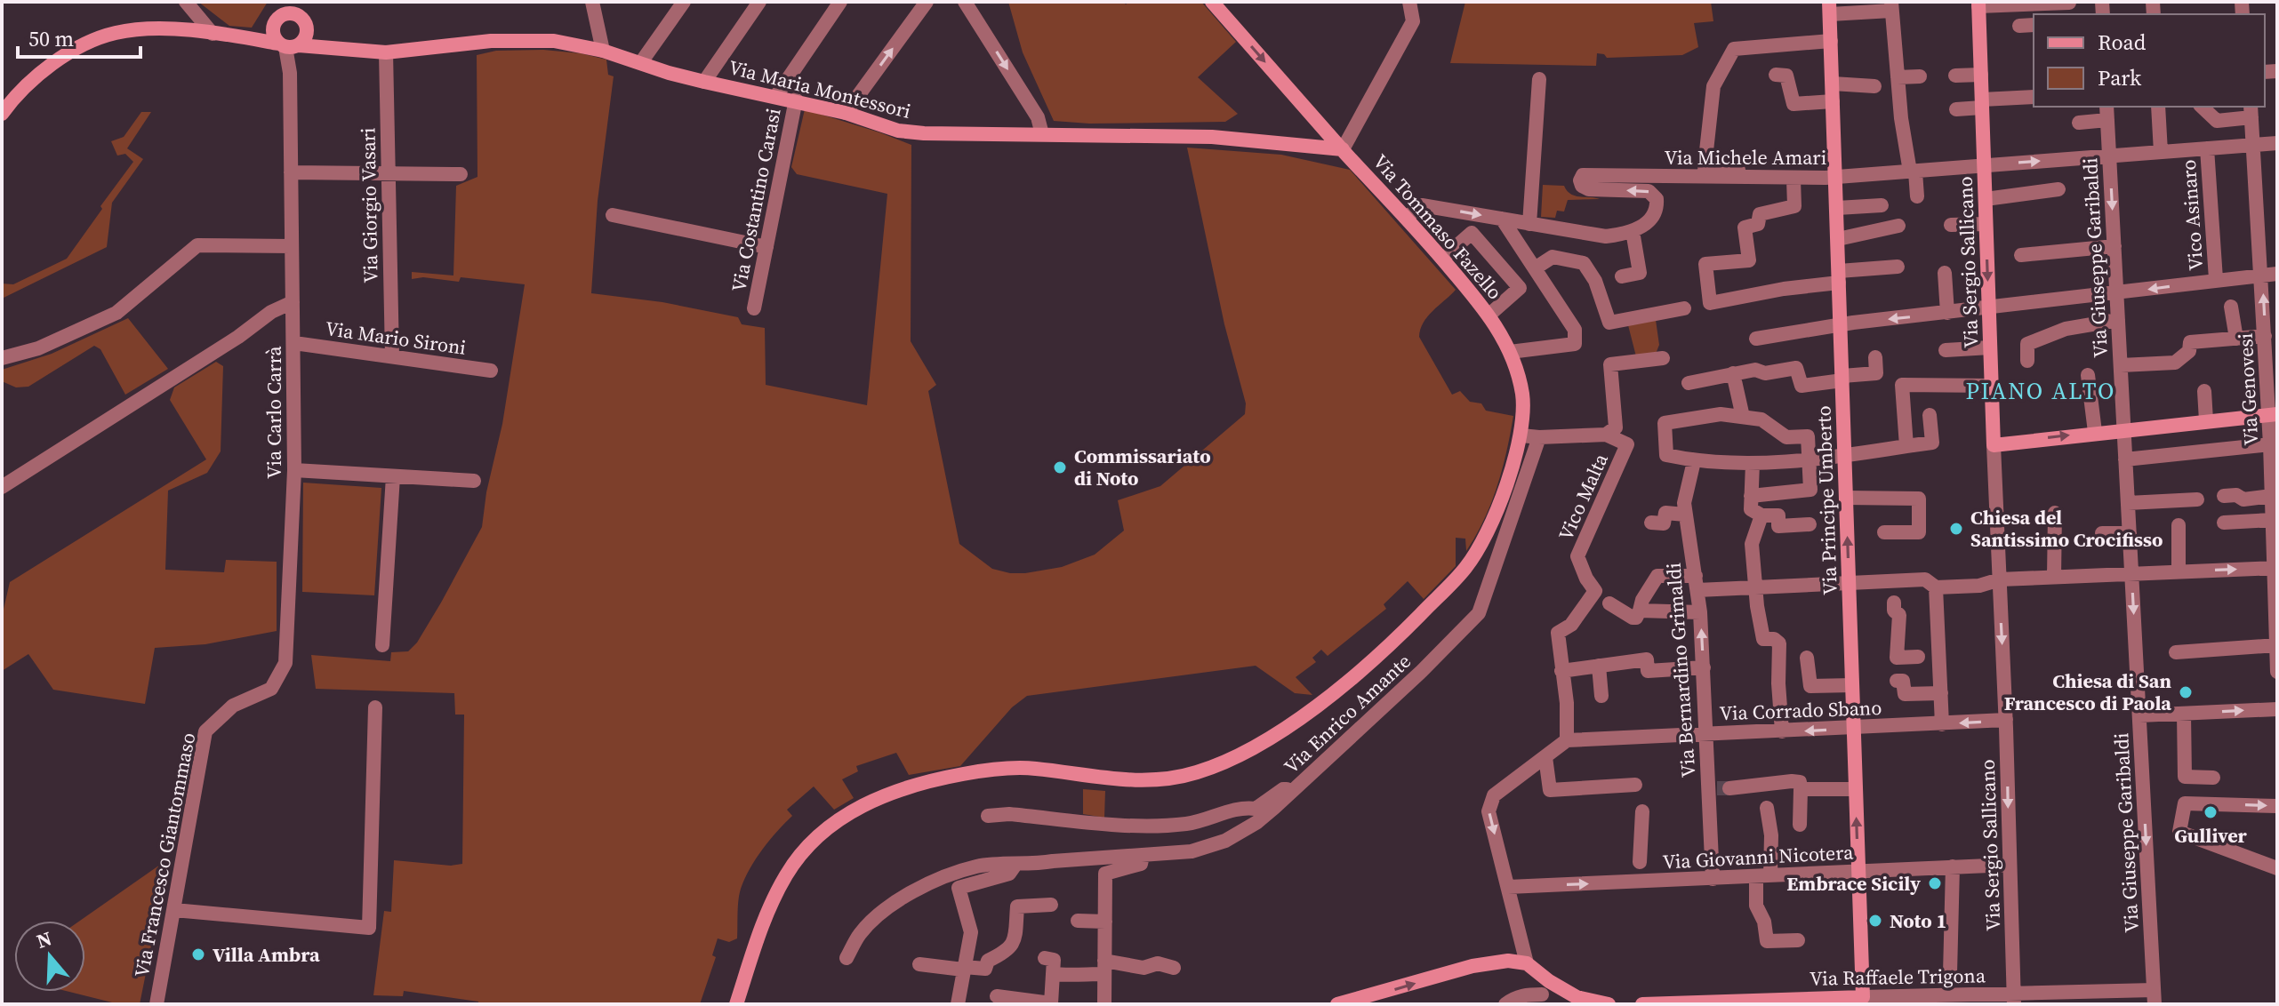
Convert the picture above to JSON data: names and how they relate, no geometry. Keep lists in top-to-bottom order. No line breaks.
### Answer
{"streets":{"street":["Via Maria Montessori","Via Michele Amari","Via Costantino Carasi","Via Giorgio Vasari","Vico Asinaro","Via Tommaso Fazello","Via Giuseppe Garibaldi","Via Sergio Sallicano","Via Mario Sironi","Via Genovesi","Via Carlo Carrà","Vico Malta","Via Principe Umberto","Via Bernardino Grimaldi","Via Corrado Sbano","Via Enrico Amante","Via Francesco Giantommaso","Via Giovanni Nicotera","Via Raffaele Trigona"]},"crossings":[["Via Maria Montessori","Via Costantino Carasi"],["Via Maria Montessori","Via Giorgio Vasari"],["Via Maria Montessori","Via Tommaso Fazello"],["Via Maria Montessori","Via Carlo Carrà"],["Via Michele Amari","Vico Asinaro"],["Via Michele Amari","Via Giuseppe Garibaldi"],["Via Michele Amari","Via Sergio Sallicano"],["Via Michele Amari","Via Genovesi"],["Via Michele Amari","Via Principe Umberto"],["Via Giorgio Vasari","Via Mario Sironi"],["Via Giuseppe Garibaldi","Via Raffaele Trigona"],["Via Sergio Sallicano","Via Corrado Sbano"],["Via Sergio Sallicano","Via Giovanni Nicotera"],["Via Sergio Sallicano","Via Raffaele Trigona"],["Via Mario Sironi","Via Carlo Carrà"],["Via Carlo Carrà","Via Francesco Giantommaso"],["Vico Malta","Via Corrado Sbano"],["Via Principe Umberto","Via Corrado Sbano"],["Via Principe Umberto","Via Giovanni Nicotera"],["Via Principe Umberto","Via Raffaele Trigona"],["Via Bernardino Grimaldi","Via Corrado Sbano"],["Via Bernardino Grimaldi","Via Giovanni Nicotera"]],"one_way":["Via Giuseppe Garibaldi","Via Giovanni Nicotera"],"districts":["PIANO ALTO"],"places":["Commissariato di Noto","Chiesa del Santissimo Crocifisso","Chiesa di San Francesco di Paola","Gulliver","Embrace Sicily","Noto 1","Villa Ambra"],"legend":["Road","Park"],"scale_bar":"50 m","north":"top"}
